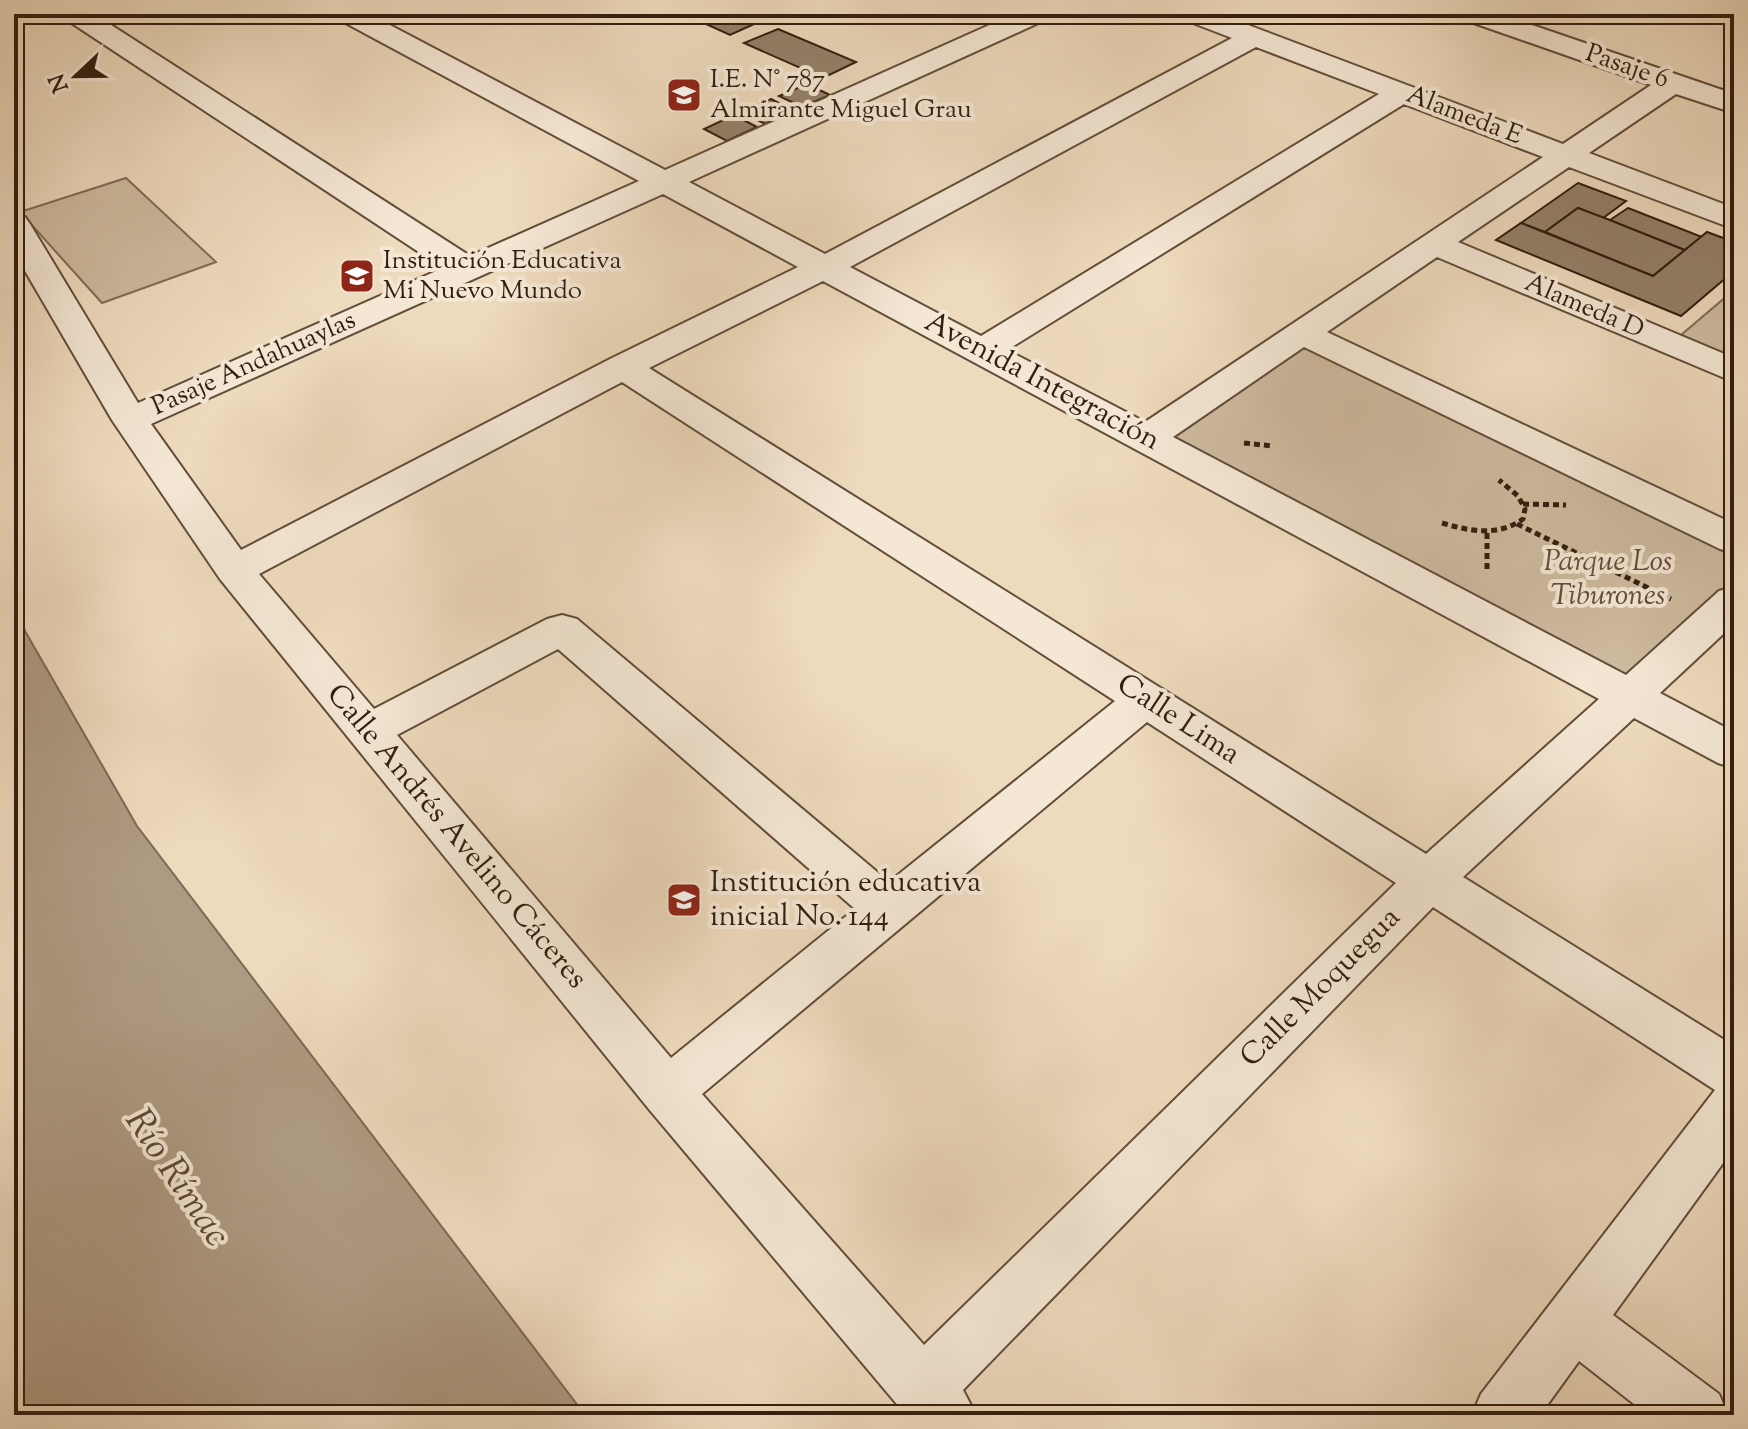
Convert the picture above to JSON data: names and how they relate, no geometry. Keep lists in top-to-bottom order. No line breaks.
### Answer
{"streets":{"street":["Pasaje 6","Alameda E","Alameda D","Pasaje Andahuaylas","Avenida Integración","Calle Lima","Calle Andrés Avelino Cáceres","Calle Moquegua"]},"crossings":[["Pasaje Andahuaylas","Avenida Integración"],["Pasaje Andahuaylas","Calle Andrés Avelino Cáceres"],["Avenida Integración","Calle Moquegua"],["Calle Lima","Calle Moquegua"],["Calle Andrés Avelino Cáceres","Calle Moquegua"]],"water":["Río Rímac"],"parks":["Parque Los Tiburones"],"places":{"school or university":["I.E. N° 787 Almirante Miguel Grau","Institución Educativa Mi Nuevo Mundo","Institución educativa inicial No. 144"]},"north":"left"}
